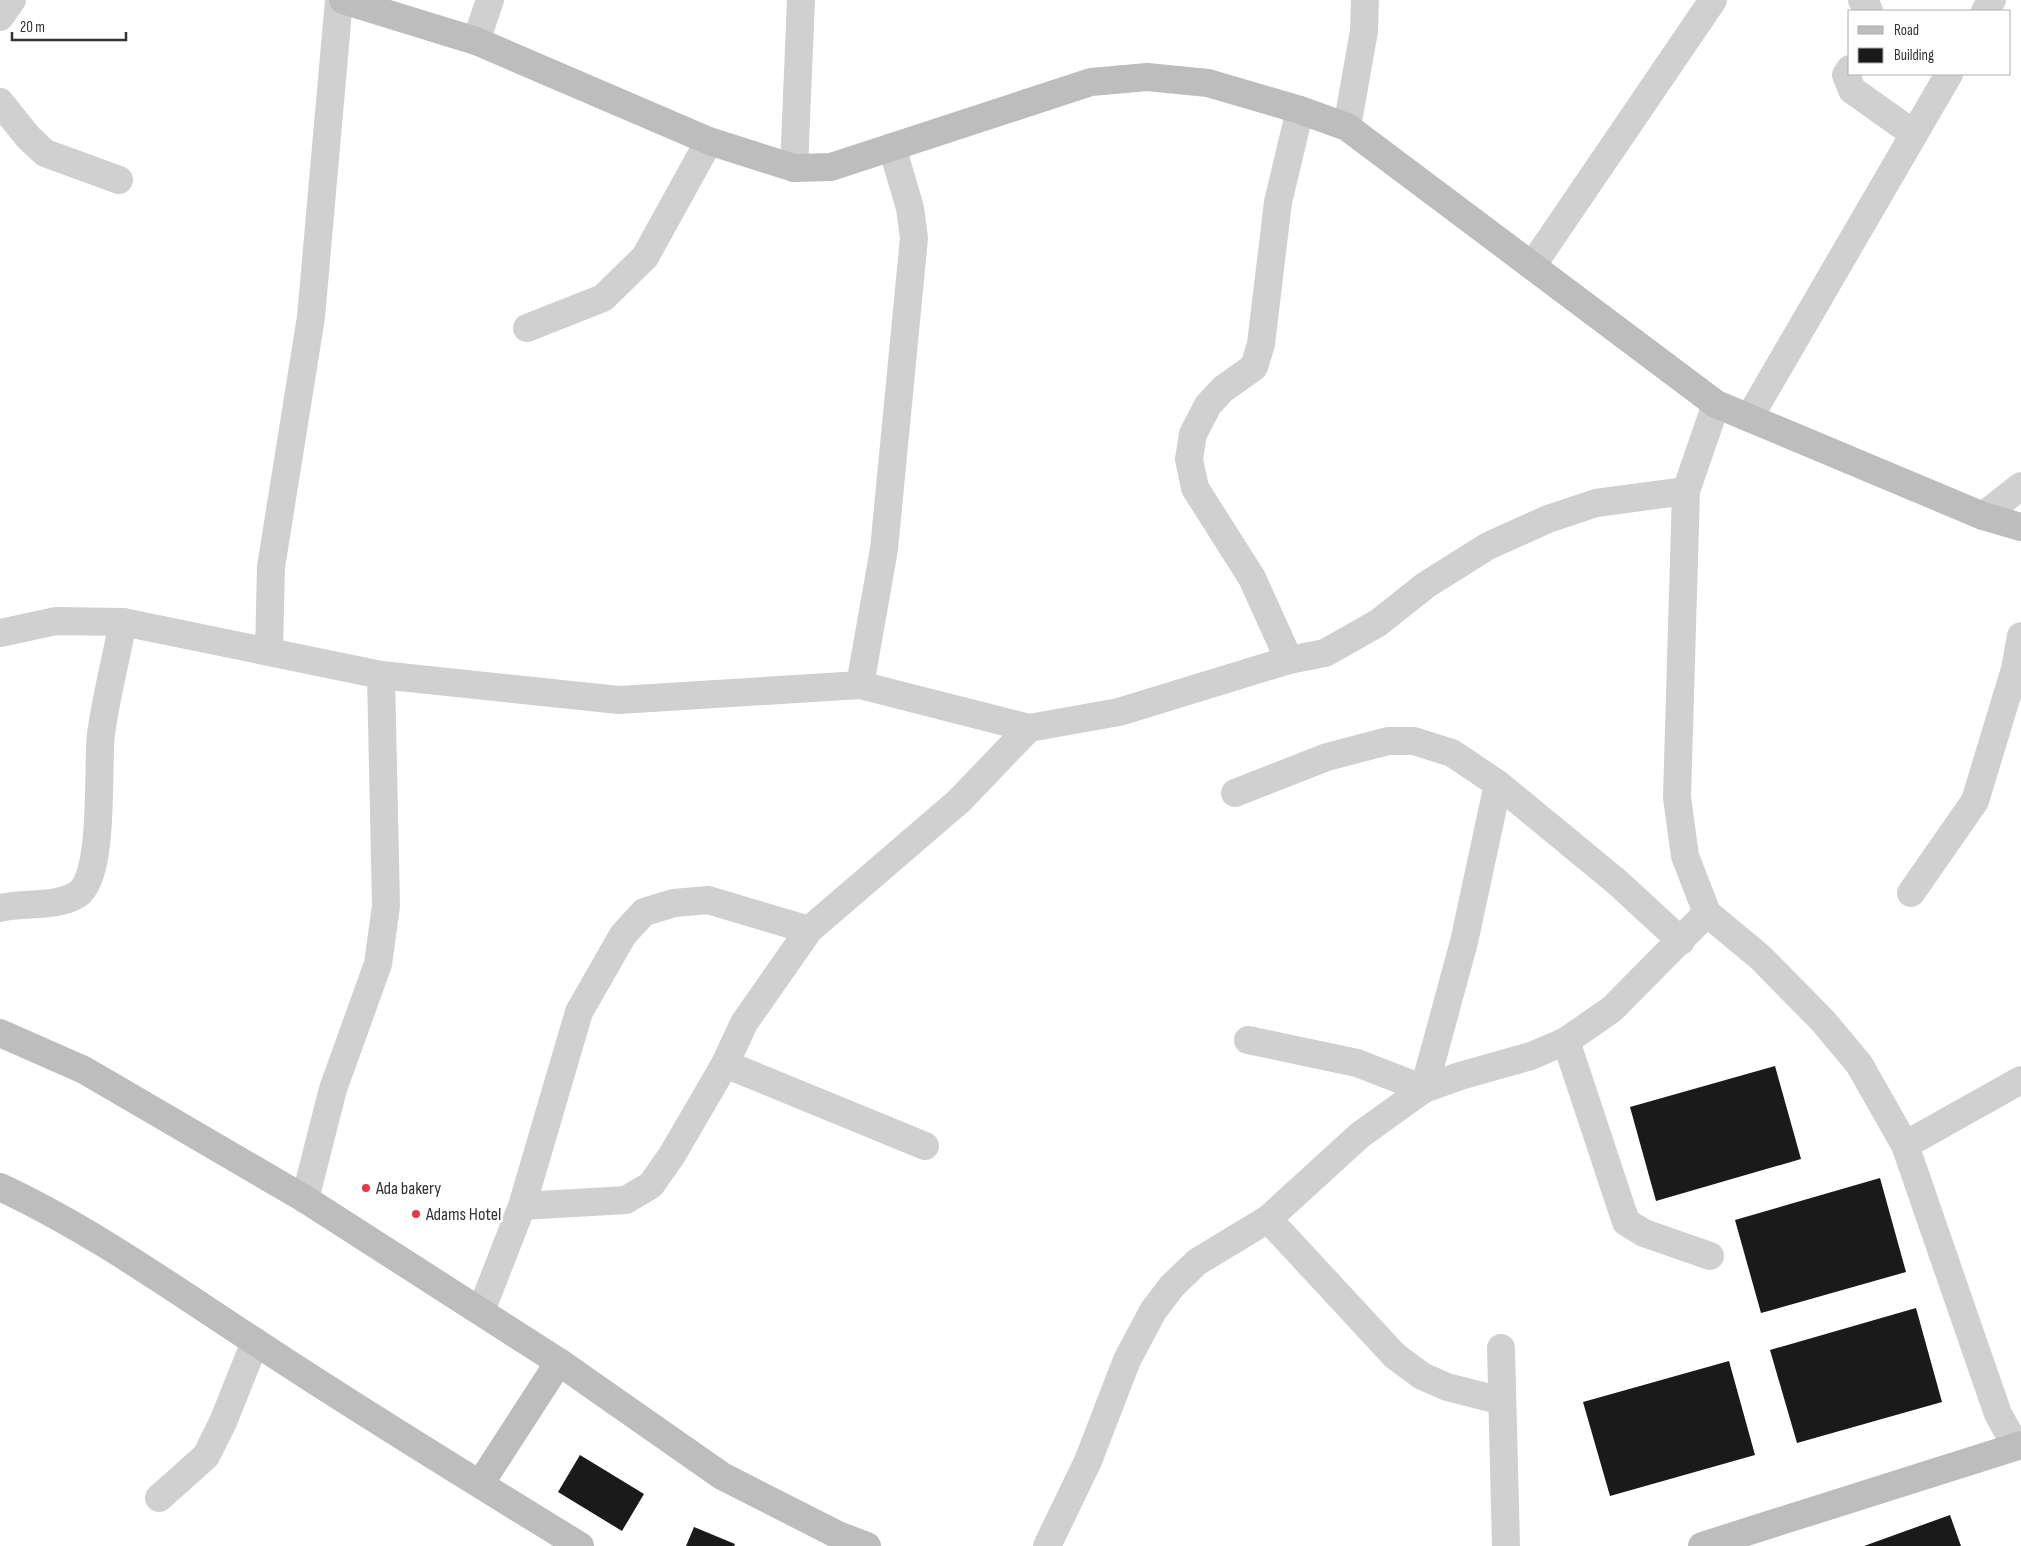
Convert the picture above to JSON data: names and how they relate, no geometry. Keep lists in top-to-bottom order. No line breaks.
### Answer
{"places":["Ada bakery","Adams Hotel"],"legend":["Road","Building"],"scale_bar":"20 m"}
